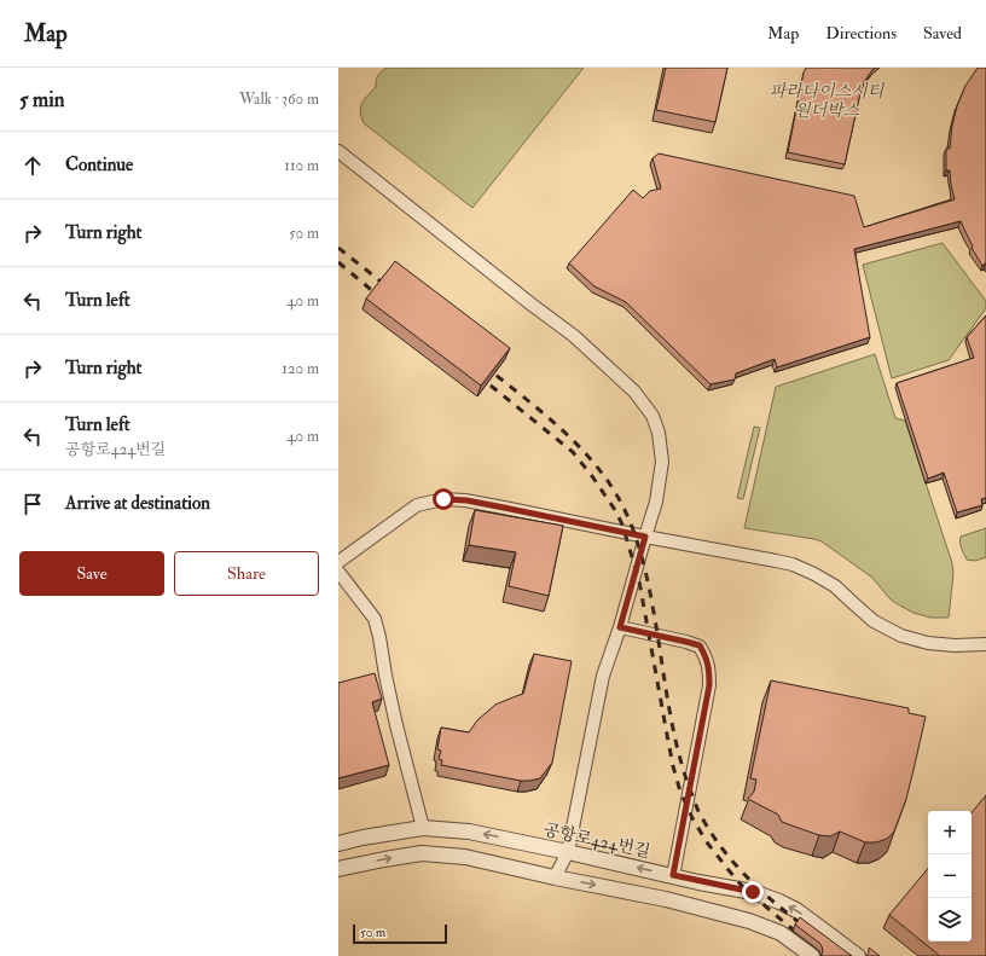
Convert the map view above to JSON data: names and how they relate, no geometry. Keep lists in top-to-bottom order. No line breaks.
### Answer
{"streets":{"street":["공항로424번길"]},"parks":["파라다이스시티 원더박스"],"scale_bar":"50 m","page":{"header":"Map","nav":["Map","Directions","Saved"],"heading":["5 min","Walk · 360 m"],"list":[["Continue","110 m"],["Turn right","50 m"],["Turn left","40 m"],["Turn right","120 m"],["Turn left","공항로424번길","40 m"],"Arrive at destination"],"buttons":["Save","Share"],"map_buttons":["+","−"],"scale":"50 m"}}
